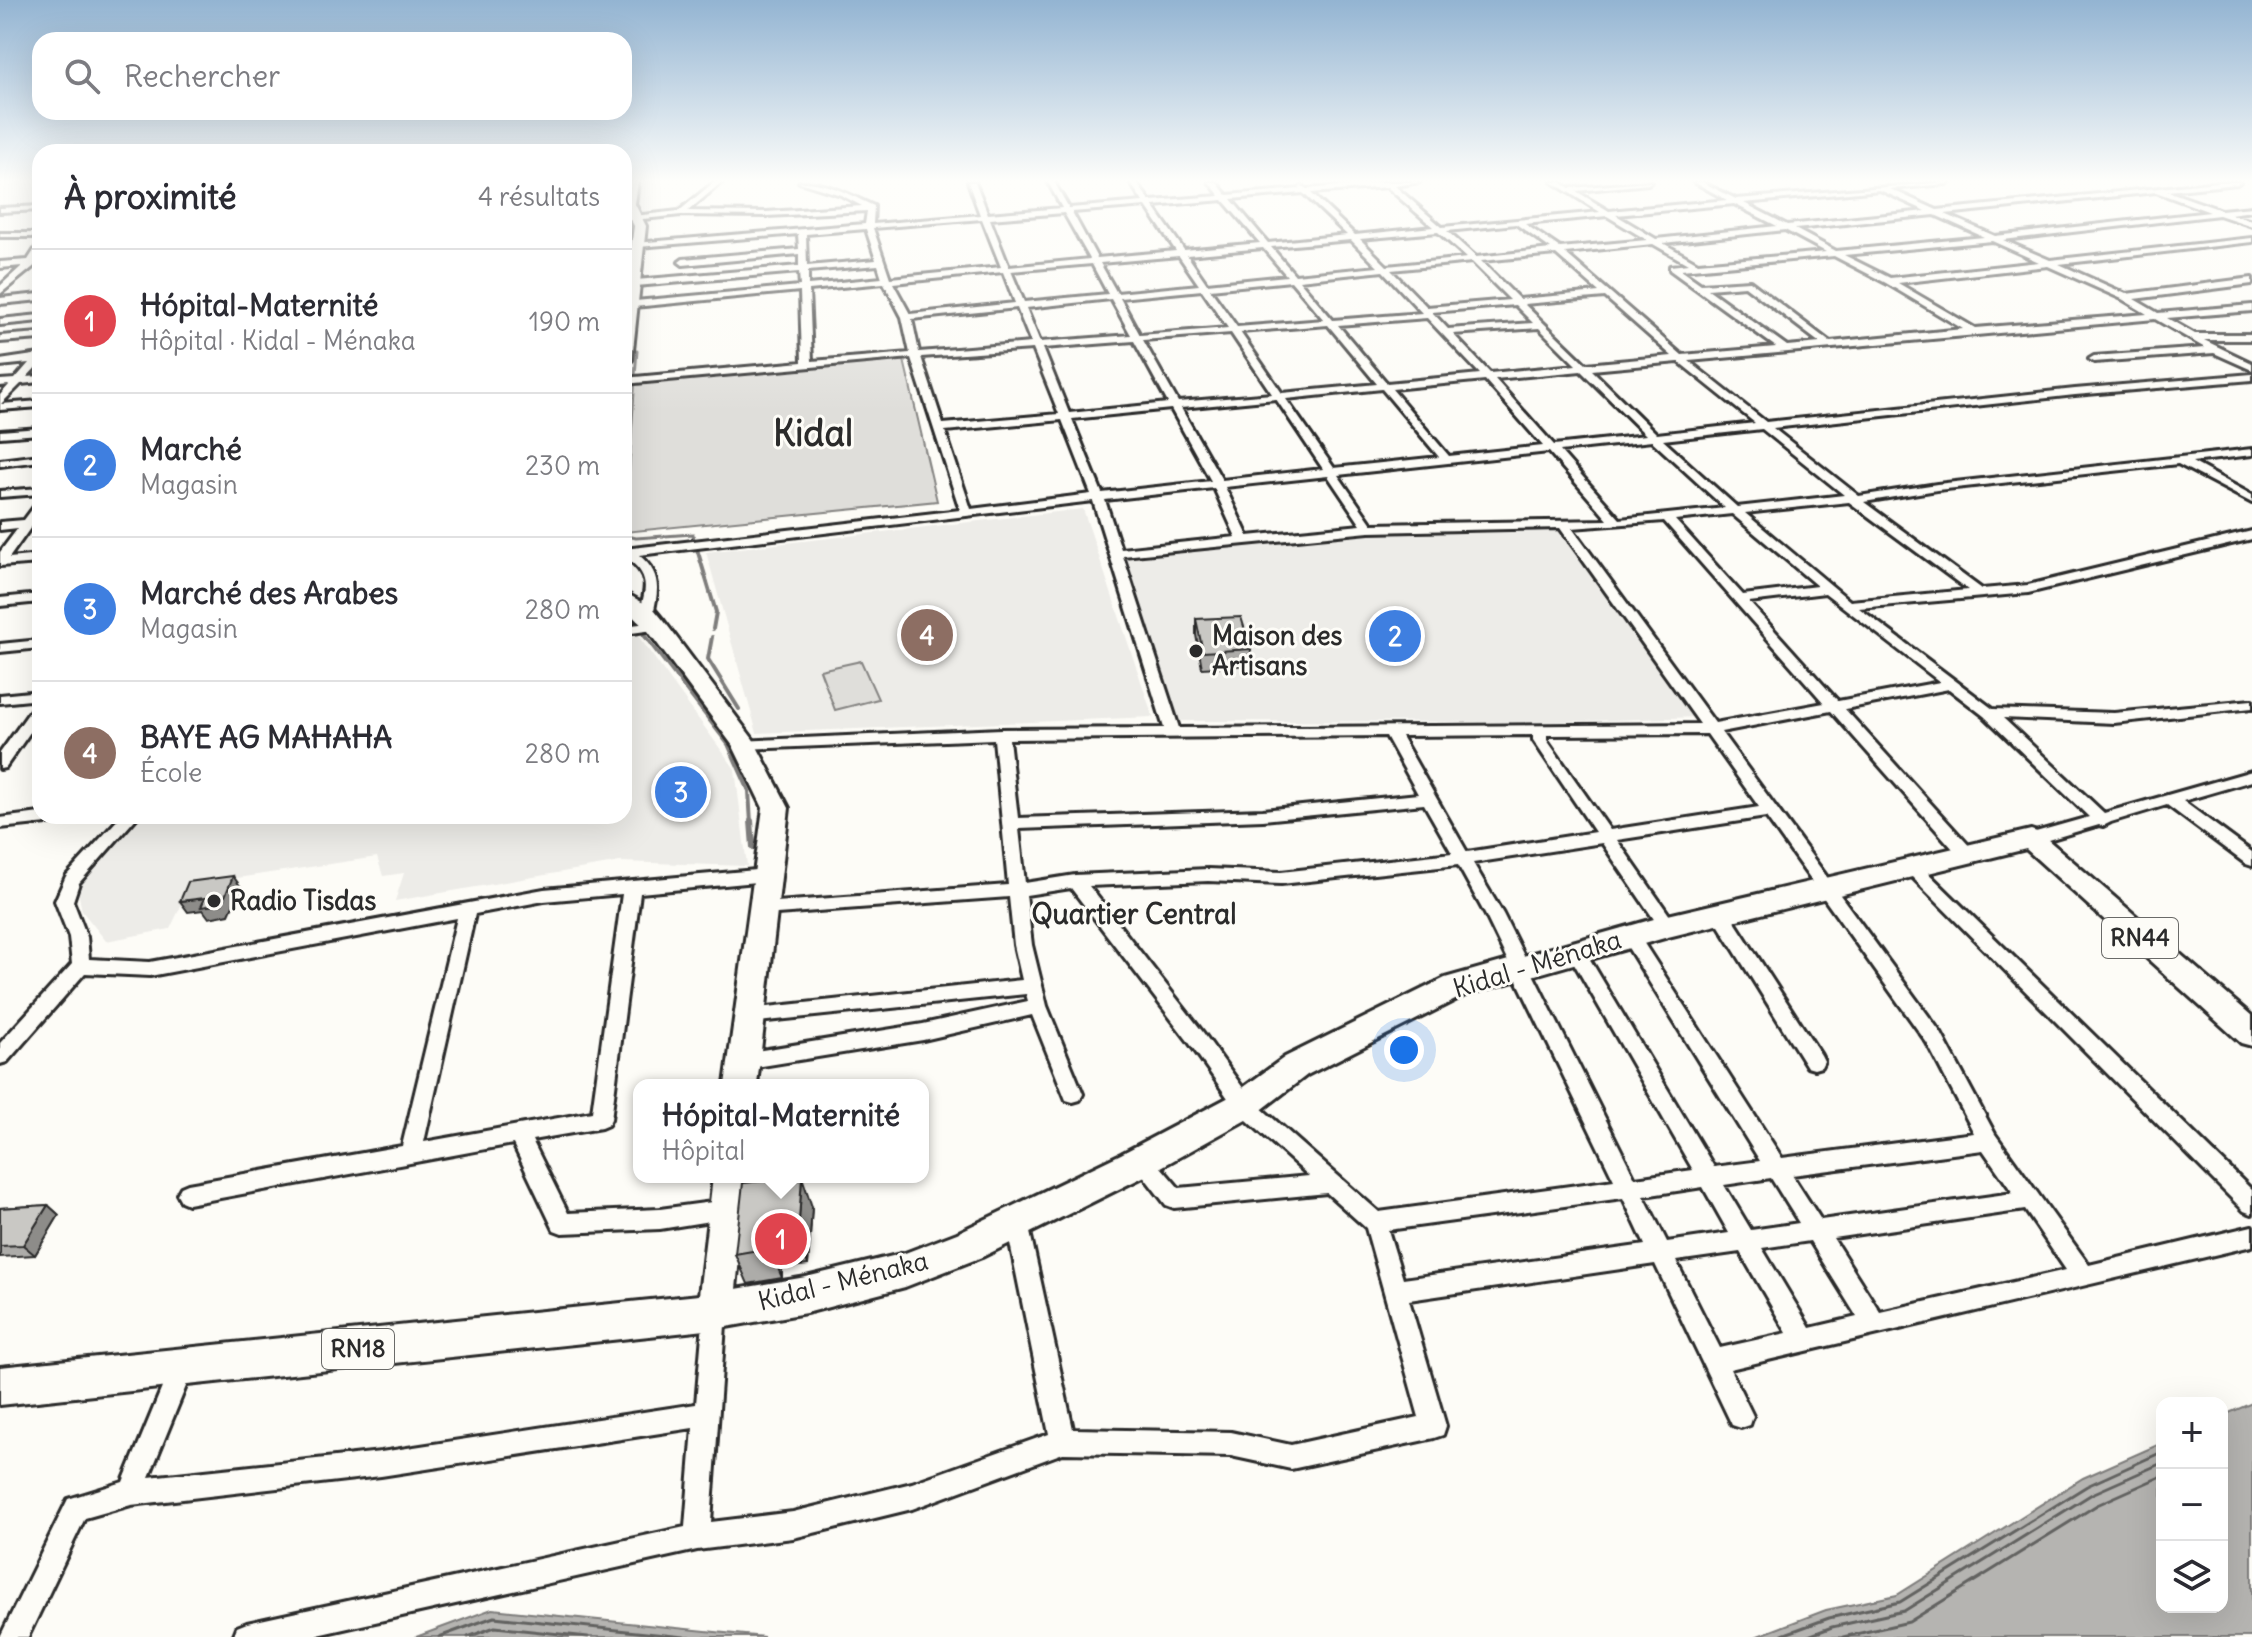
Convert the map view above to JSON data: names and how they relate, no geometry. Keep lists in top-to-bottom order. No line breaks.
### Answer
{"streets":{"main road":["RN44","Kidal - Ménaka","RN18"]},"crossings":[["RN44","Kidal - Ménaka"],["Kidal - Ménaka","RN18"]],"districts":["Kidal","Quartier Central"],"places":["Maison des Artisans","Radio Tisdas"],"page":{"search":"Rechercher","heading":["À proximité","4 résultats"],"list":[{"mark":"1","name":"Hópital-Maternité","note":"Hôpital · Kidal - Ménaka","value":"190 m"},{"mark":"2","name":"Marché","note":"Magasin","value":"230 m"},{"mark":"3","name":"Marché des Arabes","note":"Magasin","value":"280 m"},{"mark":"4","name":"BAYE AG MAHAHA","note":"École","value":"280 m"}],"pins":["4","2","3","1"],"popup":["Hópital-Maternité","Hôpital"],"map_buttons":["+","−"]}}
